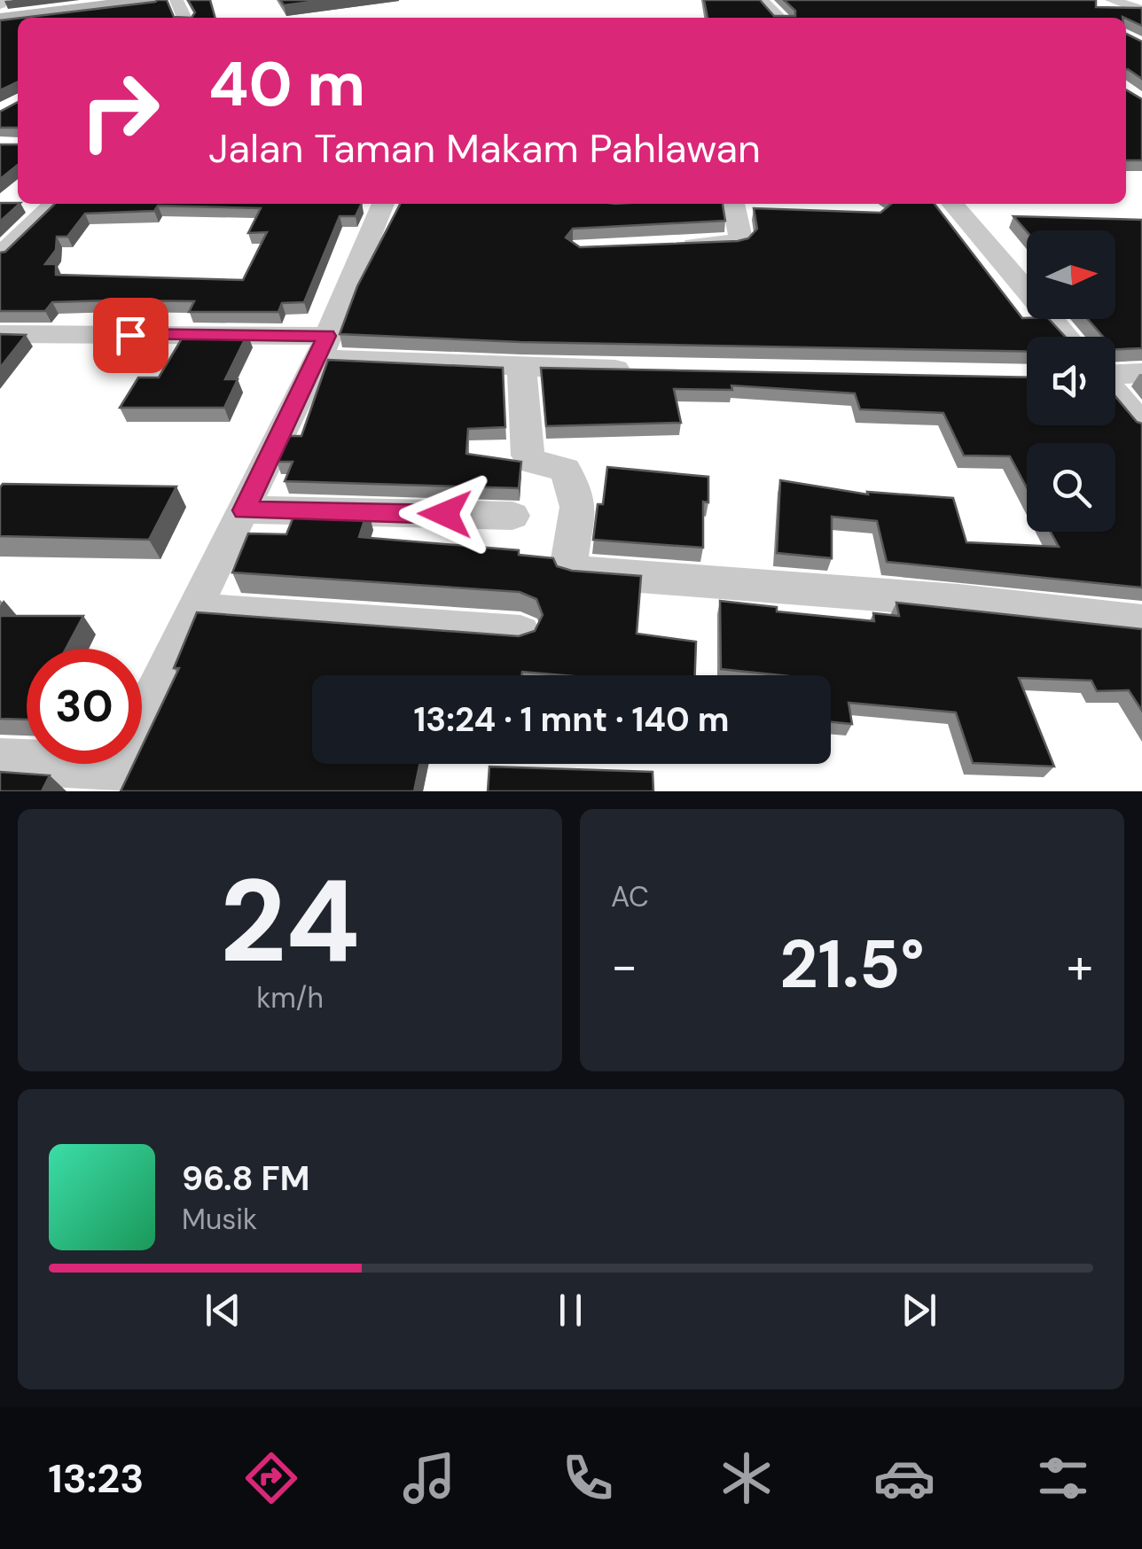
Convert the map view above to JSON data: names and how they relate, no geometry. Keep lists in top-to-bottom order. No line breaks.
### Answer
{"north":"right","page":{"turn":["40 m","Jalan Taman Makam Pahlawan"],"limit":"30","trip":"13:24 · 1 mnt · 140 m","tile":[["24","km/h"],"AC"],"heat":["−","21.5°","+"],"song":["96.8 FM","Musik"],"tabs":"13:23"}}
